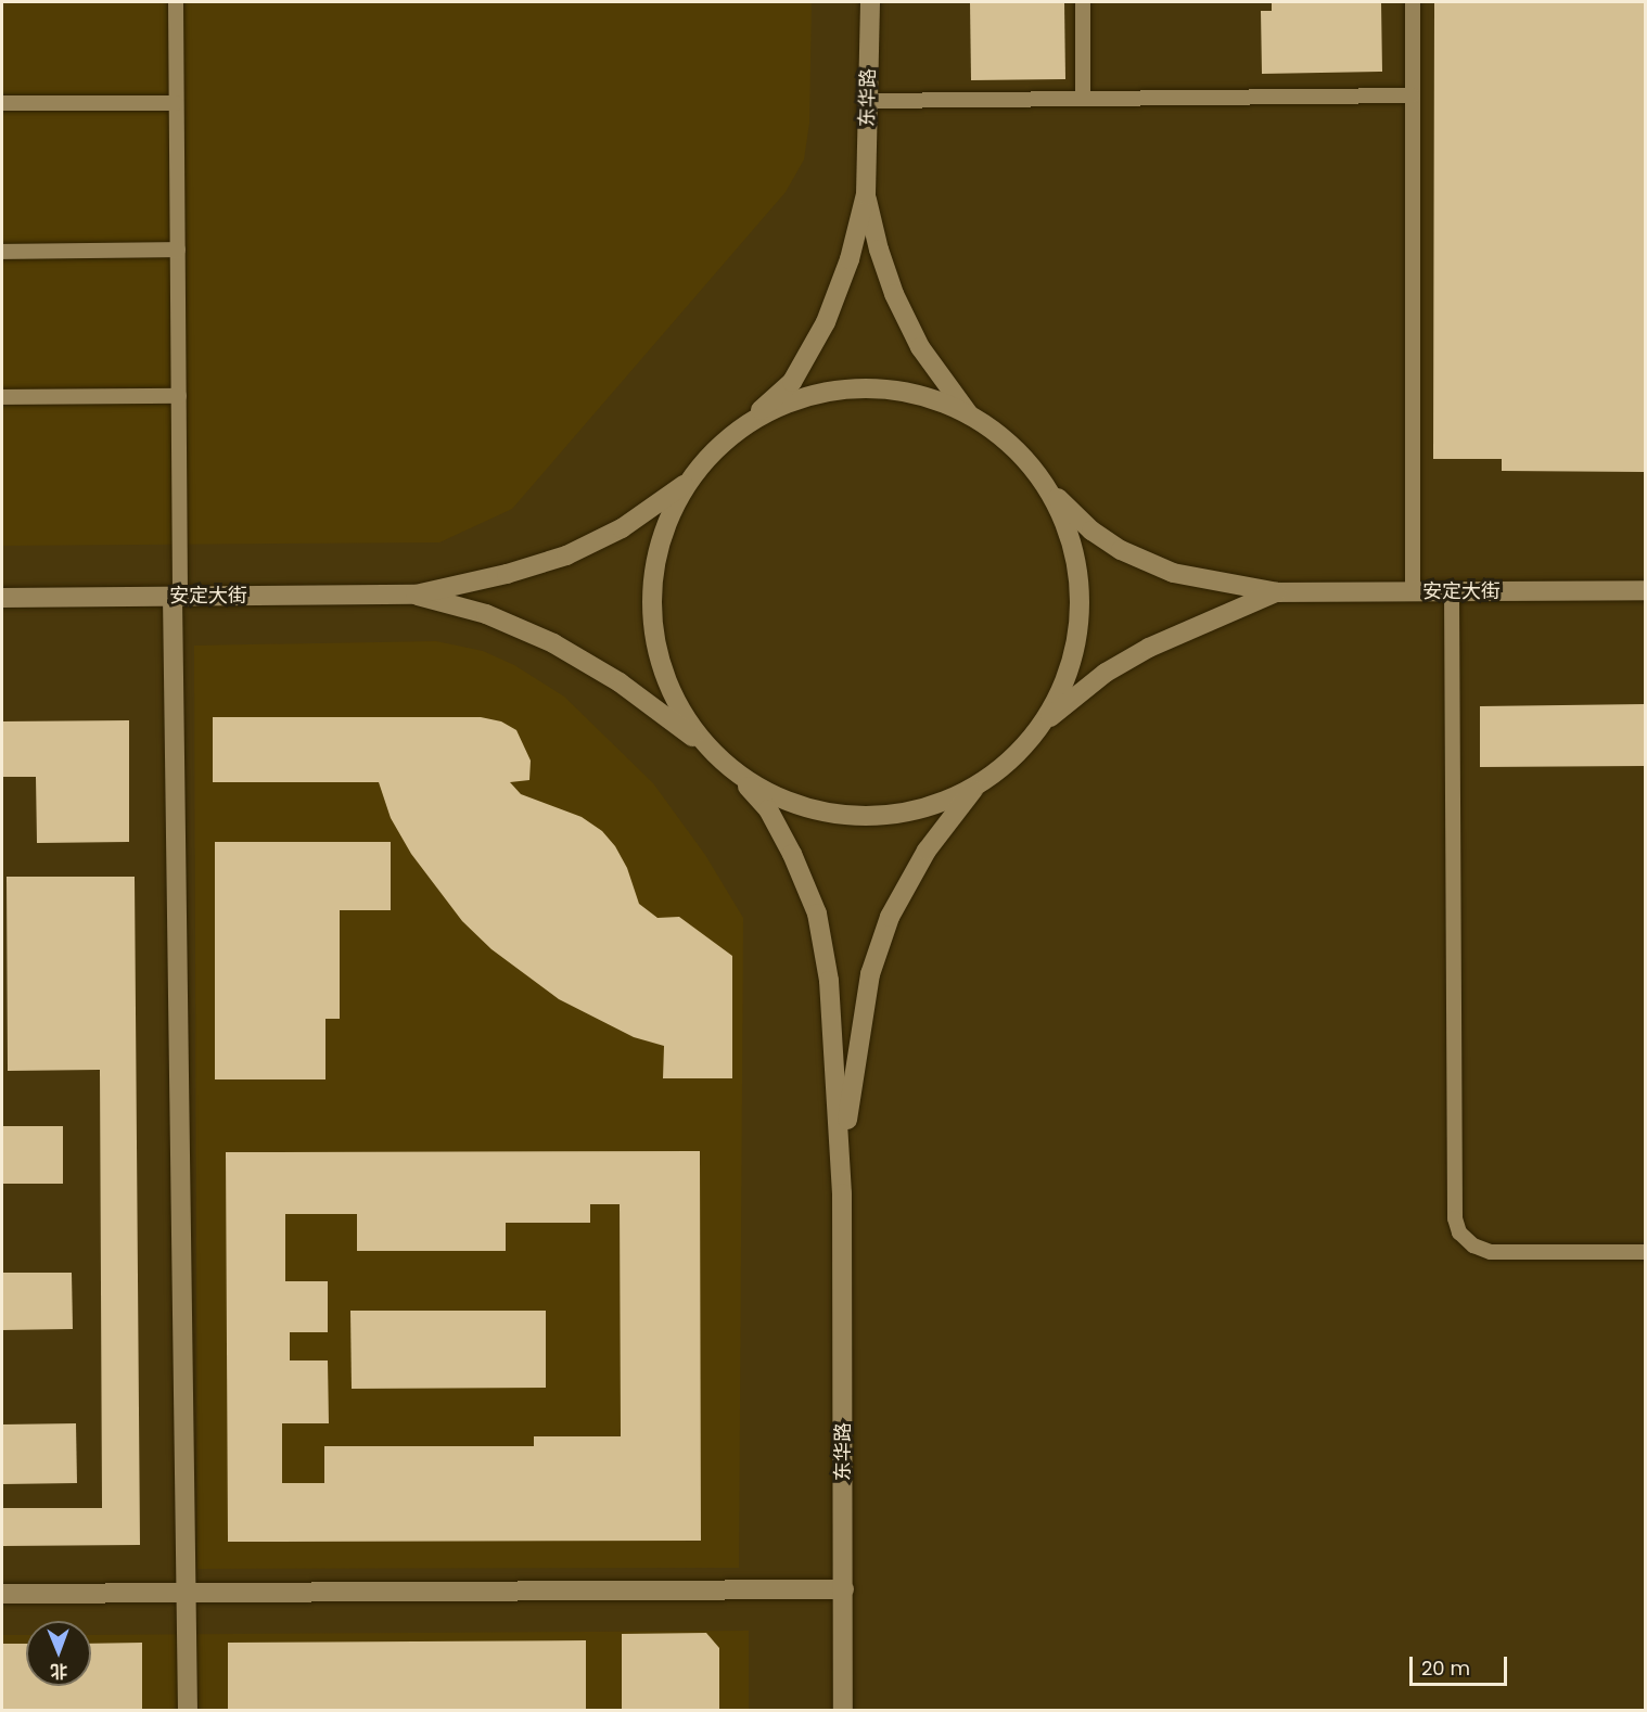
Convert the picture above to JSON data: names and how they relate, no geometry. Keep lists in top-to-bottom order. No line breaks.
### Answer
{"streets":{"street":["东华路","安定大街"]},"scale_bar":"20 m","north":"bottom"}
